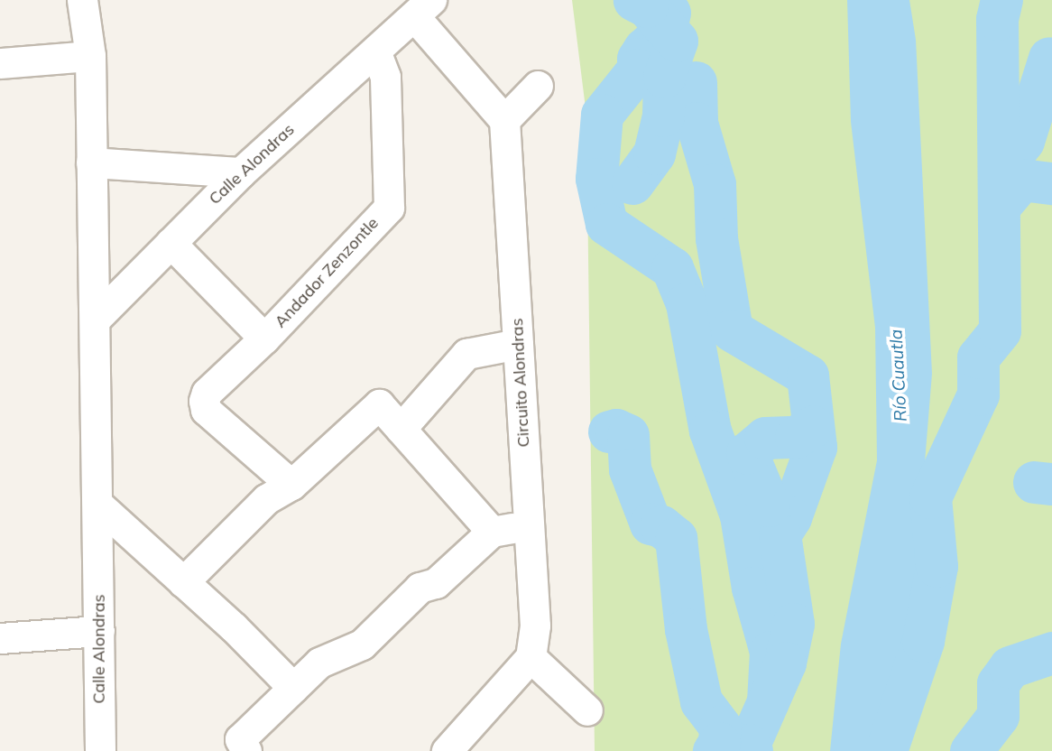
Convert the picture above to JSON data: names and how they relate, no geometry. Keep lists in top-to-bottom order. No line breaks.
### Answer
{"streets":{"street":["Calle Alondras","Andador Zenzontle","Circuito Alondras"]},"crossings":[["Calle Alondras","Andador Zenzontle"]],"water":["Río Cuautla"]}
